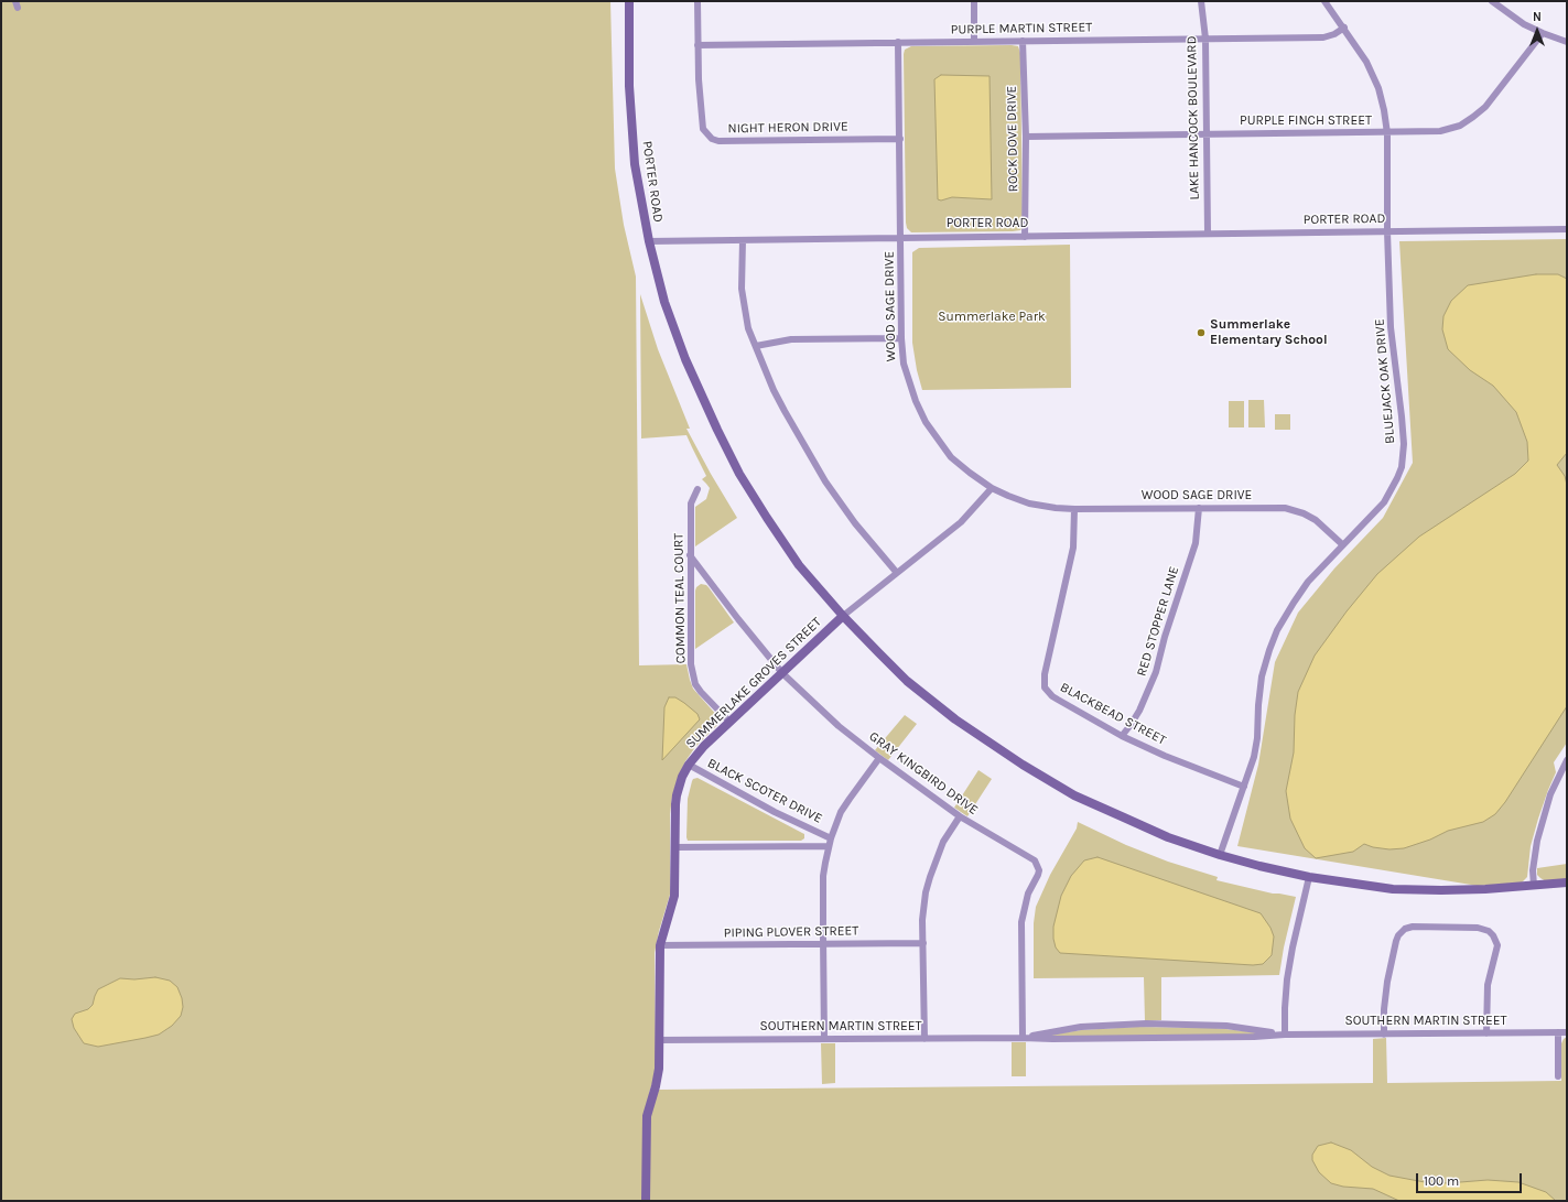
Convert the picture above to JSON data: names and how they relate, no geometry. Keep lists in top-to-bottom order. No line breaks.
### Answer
{"streets":{"main road":["PORTER ROAD","SUMMERLAKE GROVES STREET"],"street":["PURPLE MARTIN STREET","LAKE HANCOCK BOULEVARD","PURPLE FINCH STREET","NIGHT HERON DRIVE","ROCK DOVE DRIVE","WOOD SAGE DRIVE","BLUEJACK OAK DRIVE","COMMON TEAL COURT","RED STOPPER LANE","BLACKBEAD STREET","GRAY KINGBIRD DRIVE","BLACK SCOTER DRIVE","PIPING PLOVER STREET","SOUTHERN MARTIN STREET"]},"crossings":[["PURPLE MARTIN STREET","LAKE HANCOCK BOULEVARD"],["PURPLE MARTIN STREET","NIGHT HERON DRIVE"],["PURPLE MARTIN STREET","ROCK DOVE DRIVE"],["PURPLE MARTIN STREET","WOOD SAGE DRIVE"],["PURPLE MARTIN STREET","BLUEJACK OAK DRIVE"],["LAKE HANCOCK BOULEVARD","PURPLE FINCH STREET"],["LAKE HANCOCK BOULEVARD","PORTER ROAD"],["PURPLE FINCH STREET","ROCK DOVE DRIVE"],["PURPLE FINCH STREET","BLUEJACK OAK DRIVE"],["NIGHT HERON DRIVE","WOOD SAGE DRIVE"],["ROCK DOVE DRIVE","PORTER ROAD"],["PORTER ROAD","WOOD SAGE DRIVE"],["PORTER ROAD","BLUEJACK OAK DRIVE"],["WOOD SAGE DRIVE","BLUEJACK OAK DRIVE"],["WOOD SAGE DRIVE","RED STOPPER LANE"],["WOOD SAGE DRIVE","SUMMERLAKE GROVES STREET"],["WOOD SAGE DRIVE","BLACKBEAD STREET"],["BLUEJACK OAK DRIVE","BLACKBEAD STREET"],["COMMON TEAL COURT","SUMMERLAKE GROVES STREET"],["COMMON TEAL COURT","GRAY KINGBIRD DRIVE"],["RED STOPPER LANE","BLACKBEAD STREET"],["SUMMERLAKE GROVES STREET","GRAY KINGBIRD DRIVE"],["SUMMERLAKE GROVES STREET","BLACK SCOTER DRIVE"],["SUMMERLAKE GROVES STREET","PIPING PLOVER STREET"],["SUMMERLAKE GROVES STREET","SOUTHERN MARTIN STREET"],["GRAY KINGBIRD DRIVE","SOUTHERN MARTIN STREET"]],"parks":["Summerlake Park"],"places":["Summerlake Elementary School"],"scale_bar":"100 m","north":"top"}
